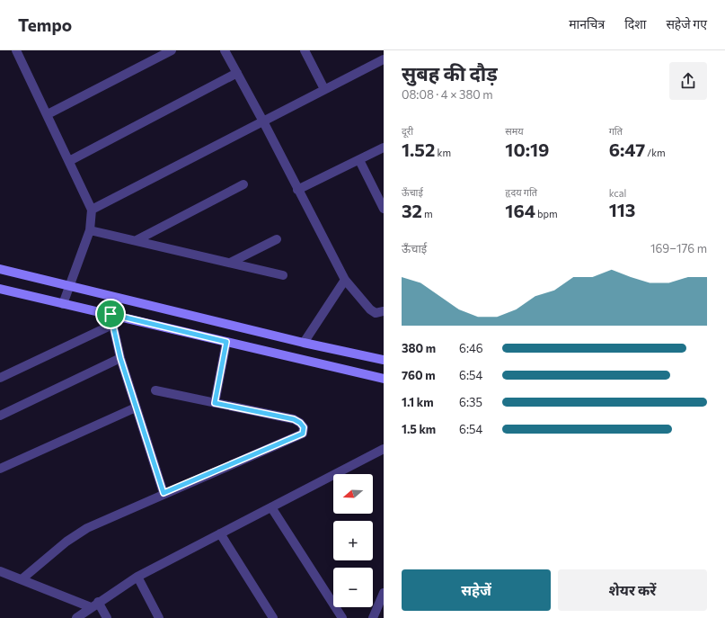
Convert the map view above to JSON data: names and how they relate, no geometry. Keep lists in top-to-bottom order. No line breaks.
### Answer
{"north":"left","page":{"header":"Tempo","nav":["मानचित्र","दिशा","सहेजे गए"],"heading":["सुबह की दौड़","08:08 · 4 × 380 m"],"stats":[["दूरी","1.52 km"],["समय","10:19"],["गति","6:47 /km"],["ऊँचाई","32 m"],["हृदय गति","164 bpm"],["kcal","113"]],"chart":["ऊँचाई","169–176 m"],"list":[{"name":"380 m","note":"6:46"},{"name":"760 m","note":"6:54"},{"name":"1.1 km","note":"6:35"},{"name":"1.5 km","note":"6:54"}],"map_buttons":["+","−"],"buttons":["सहेजें","शेयर करें"]}}
